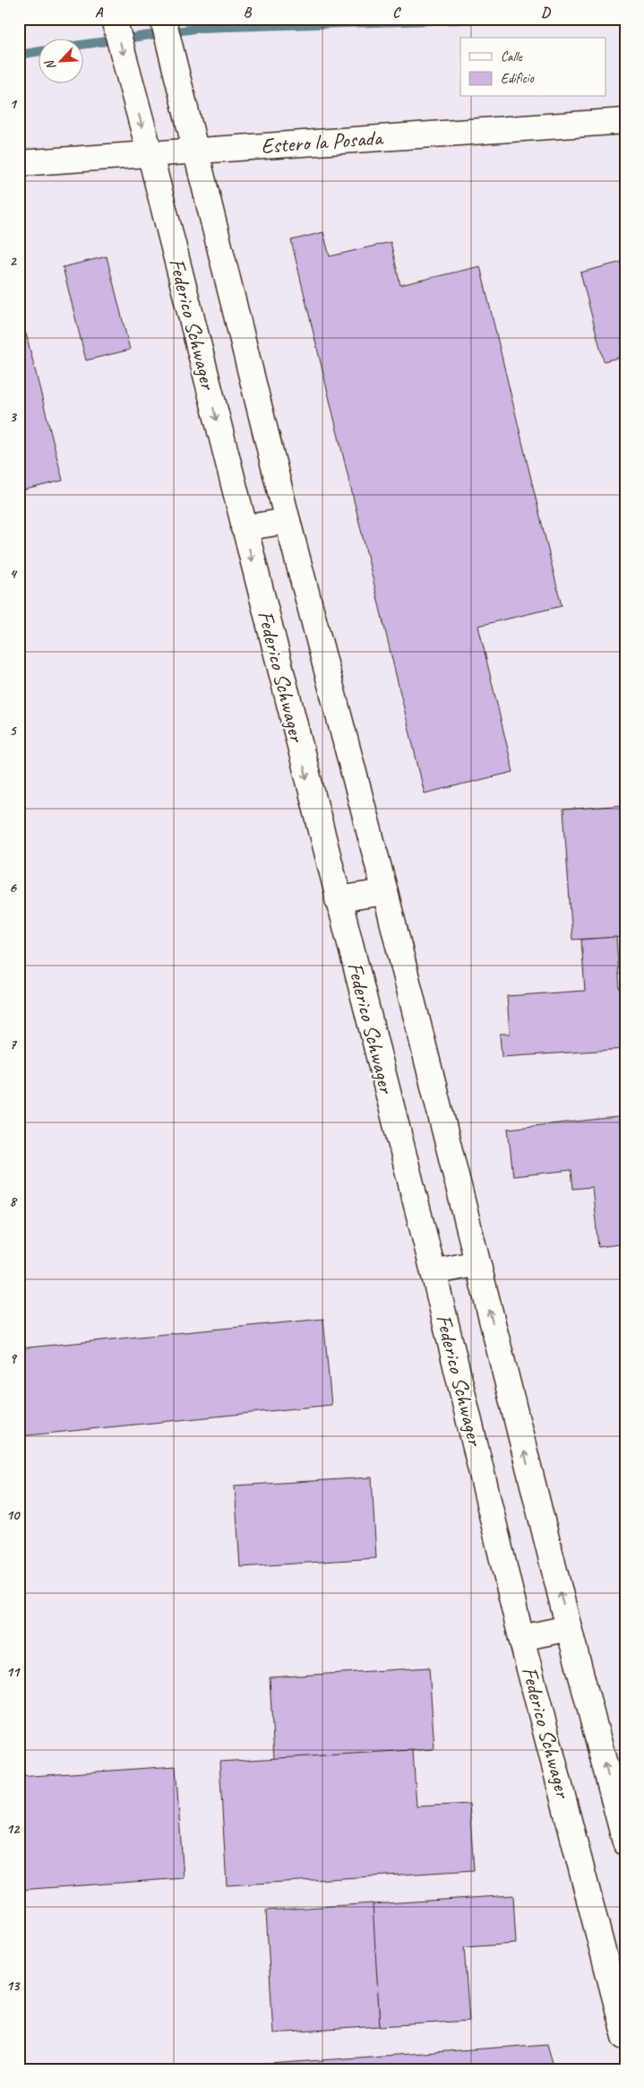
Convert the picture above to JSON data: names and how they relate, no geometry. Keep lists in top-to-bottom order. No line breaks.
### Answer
{"streets":{"street":["Estero la Posada","Federico Schwager"]},"crossings":[["Estero la Posada","Federico Schwager"]],"legend":["Calle","Edificio"],"north":"bottom left","grid":{"columns":["A","B","C","D"],"rows":["1","2","3","4","5","6","7","8","9","10","11","12","13"]}}
